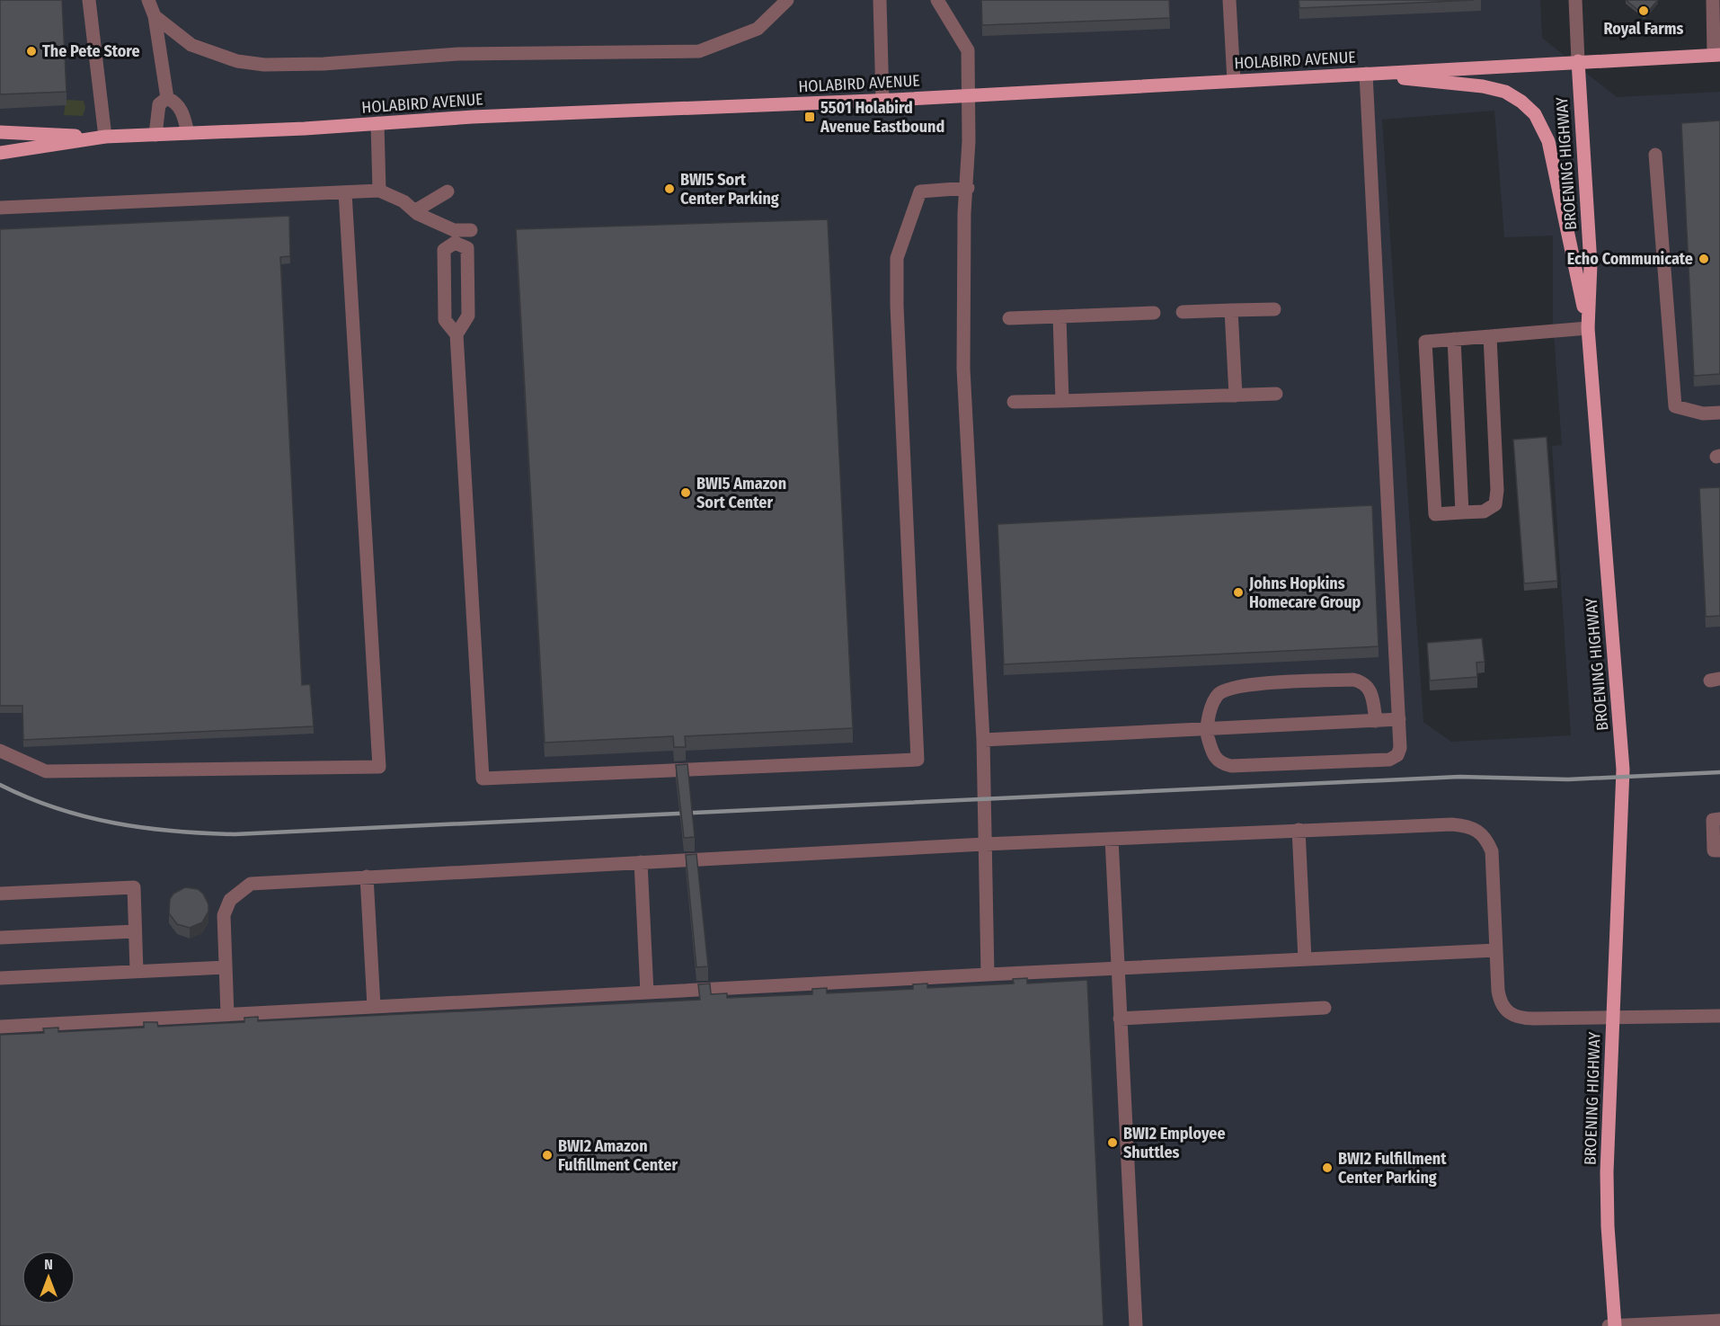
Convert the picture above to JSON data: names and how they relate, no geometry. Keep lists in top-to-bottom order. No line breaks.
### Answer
{"streets":{"main road":["HOLABIRD AVENUE","BROENING HIGHWAY"]},"crossings":[["HOLABIRD AVENUE","BROENING HIGHWAY"]],"places":{"other":["Royal Farms","The Pete Store","BWI5 Sort Center Parking","Echo Communicate","BWI5 Amazon Sort Center","Johns Hopkins Homecare Group","BWI2 Employee Shuttles","BWI2 Amazon Fulfillment Center","BWI2 Fulfillment Center Parking"],"transit":["5501 Holabird Avenue Eastbound"]},"north":"top"}
